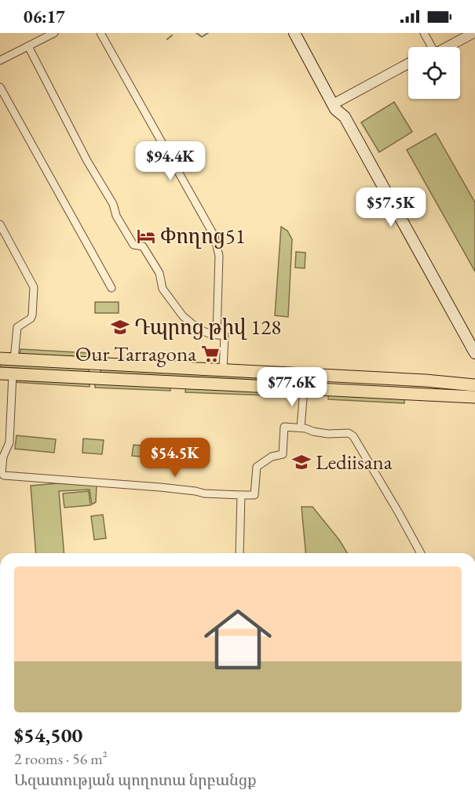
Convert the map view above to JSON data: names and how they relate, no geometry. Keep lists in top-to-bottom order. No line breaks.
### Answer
{"places":{"hotel":["Փողոց51"],"school or university":["Դպրոց թիվ 128","Lediisana"],"supermarket":["Our Tarragona"]},"page":{"status":"06:17","price":["$94.4K","$57.5K","$77.6K","$54.5K"],"list":[{"name":"$54,500","note":"2 rooms · 56 m² · Ազատության պողոտա նրբանցք"}]}}
